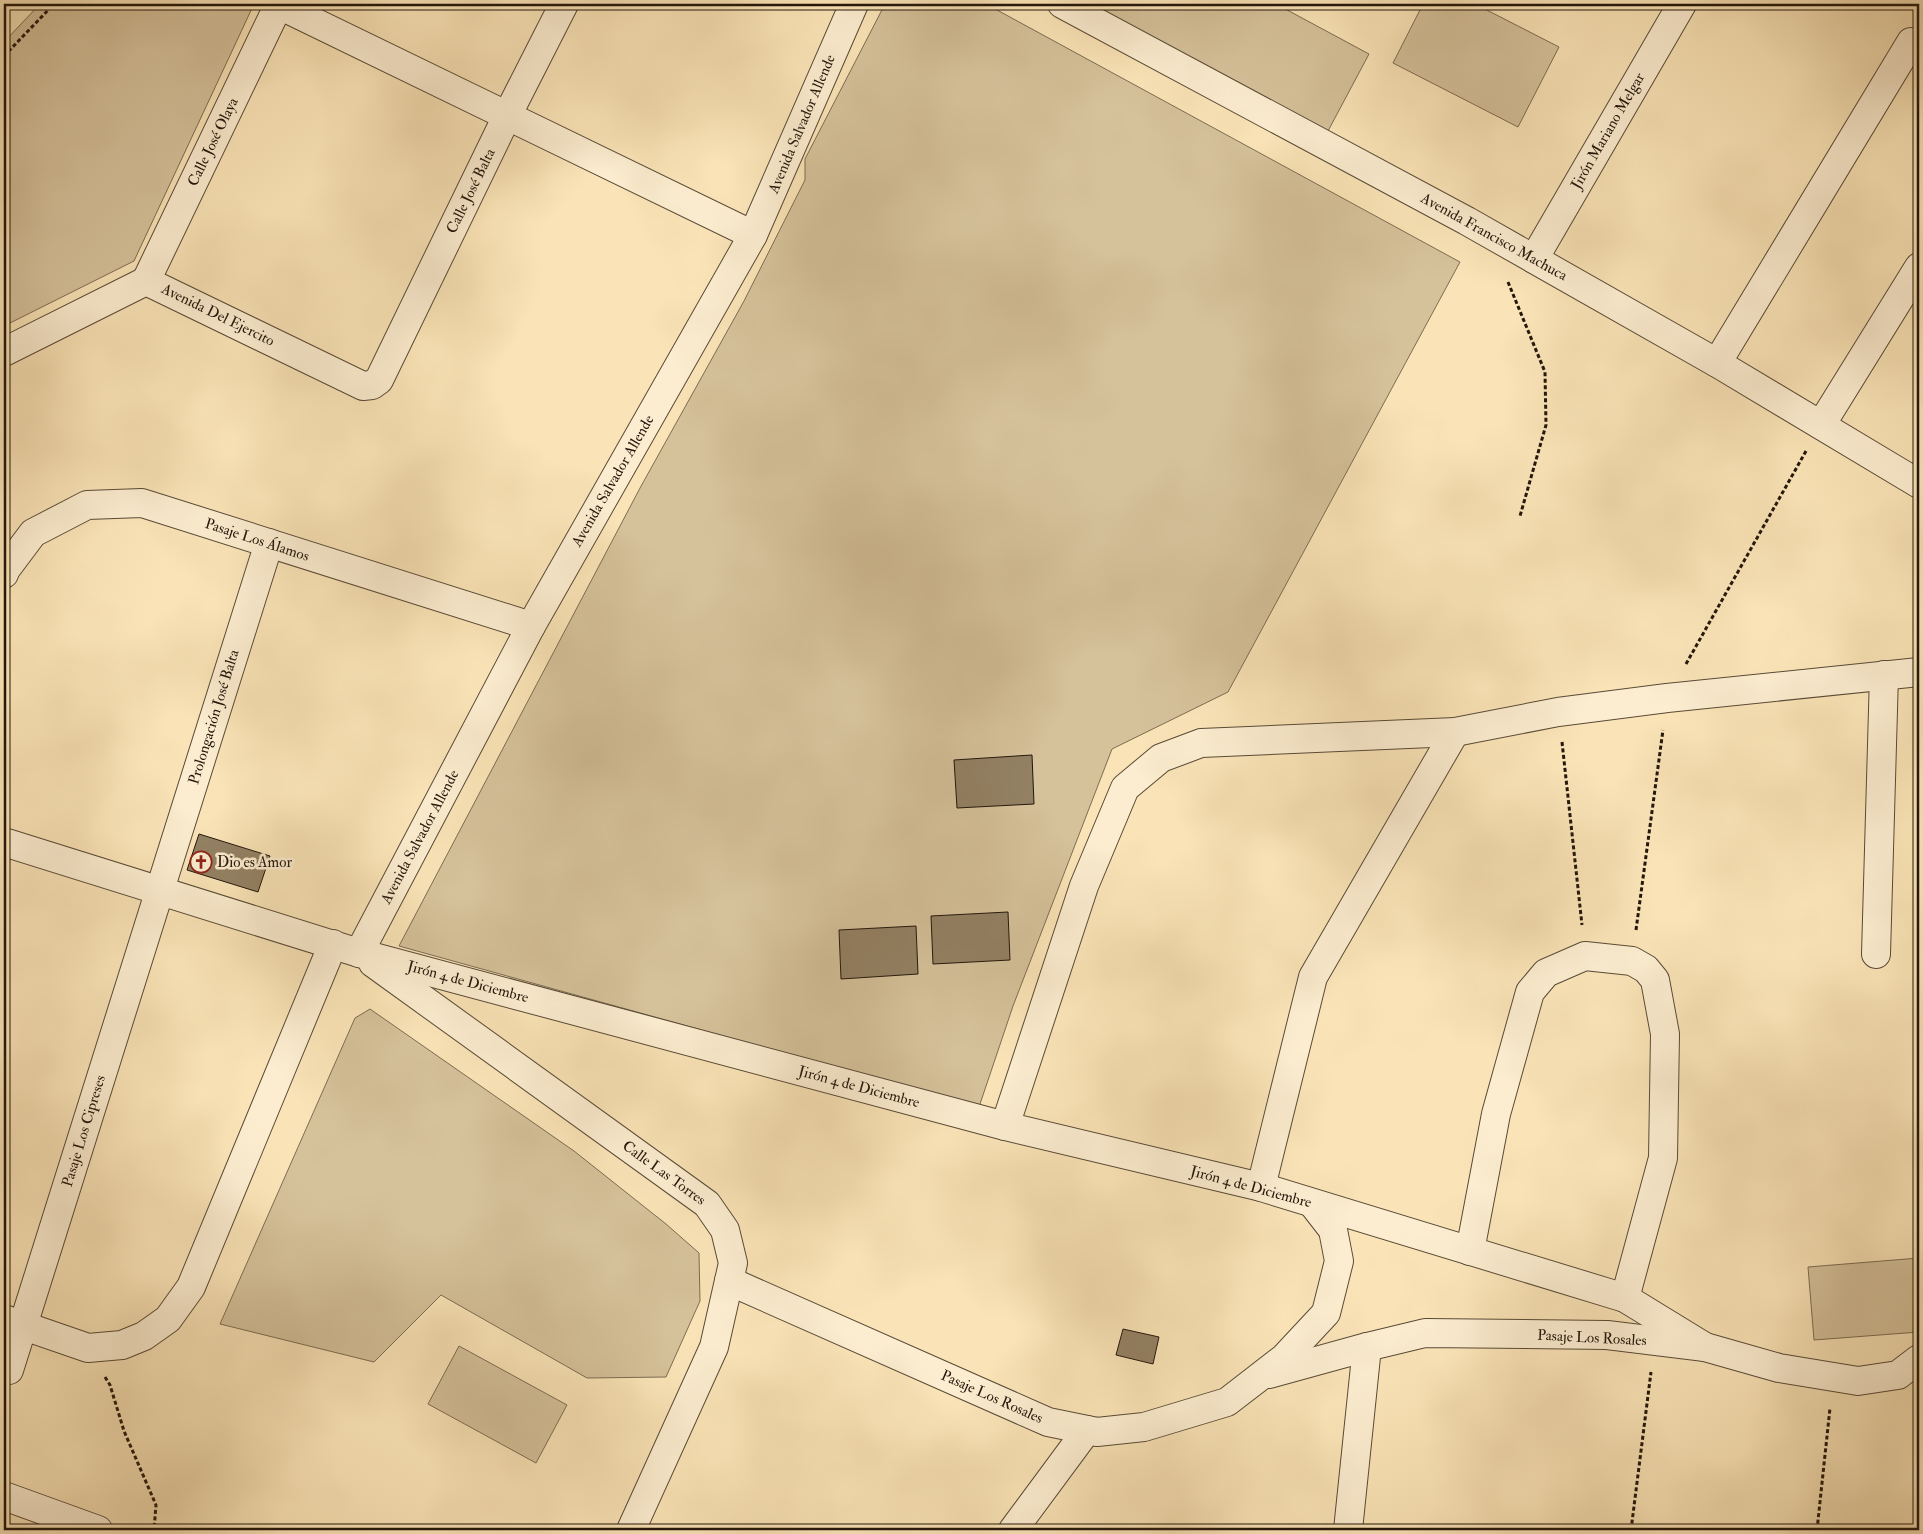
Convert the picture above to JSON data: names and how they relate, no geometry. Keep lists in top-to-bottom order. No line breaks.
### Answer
{"streets":{"street":["Avenida Salvador Allende","Jirón Mariano Melgar","Calle José Olaya","Calle José Balta","Avenida Francisco Machuca","Avenida Del Ejercito","Pasaje Los Álamos","Prolongación José Balta","Jirón 4 de Diciembre","Pasaje Los Cipreses","Calle Las Torres","Pasaje Los Rosales"]},"crossings":[["Avenida Salvador Allende","Pasaje Los Álamos"],["Avenida Salvador Allende","Jirón 4 de Diciembre"],["Avenida Salvador Allende","Calle Las Torres"],["Jirón Mariano Melgar","Avenida Francisco Machuca"],["Calle José Olaya","Avenida Del Ejercito"],["Calle José Balta","Avenida Del Ejercito"],["Pasaje Los Álamos","Prolongación José Balta"],["Prolongación José Balta","Jirón 4 de Diciembre"],["Prolongación José Balta","Pasaje Los Cipreses"],["Jirón 4 de Diciembre","Pasaje Los Cipreses"],["Jirón 4 de Diciembre","Calle Las Torres"],["Jirón 4 de Diciembre","Pasaje Los Rosales"],["Calle Las Torres","Pasaje Los Rosales"]],"places":{"church":["Dio es Amor"]}}
